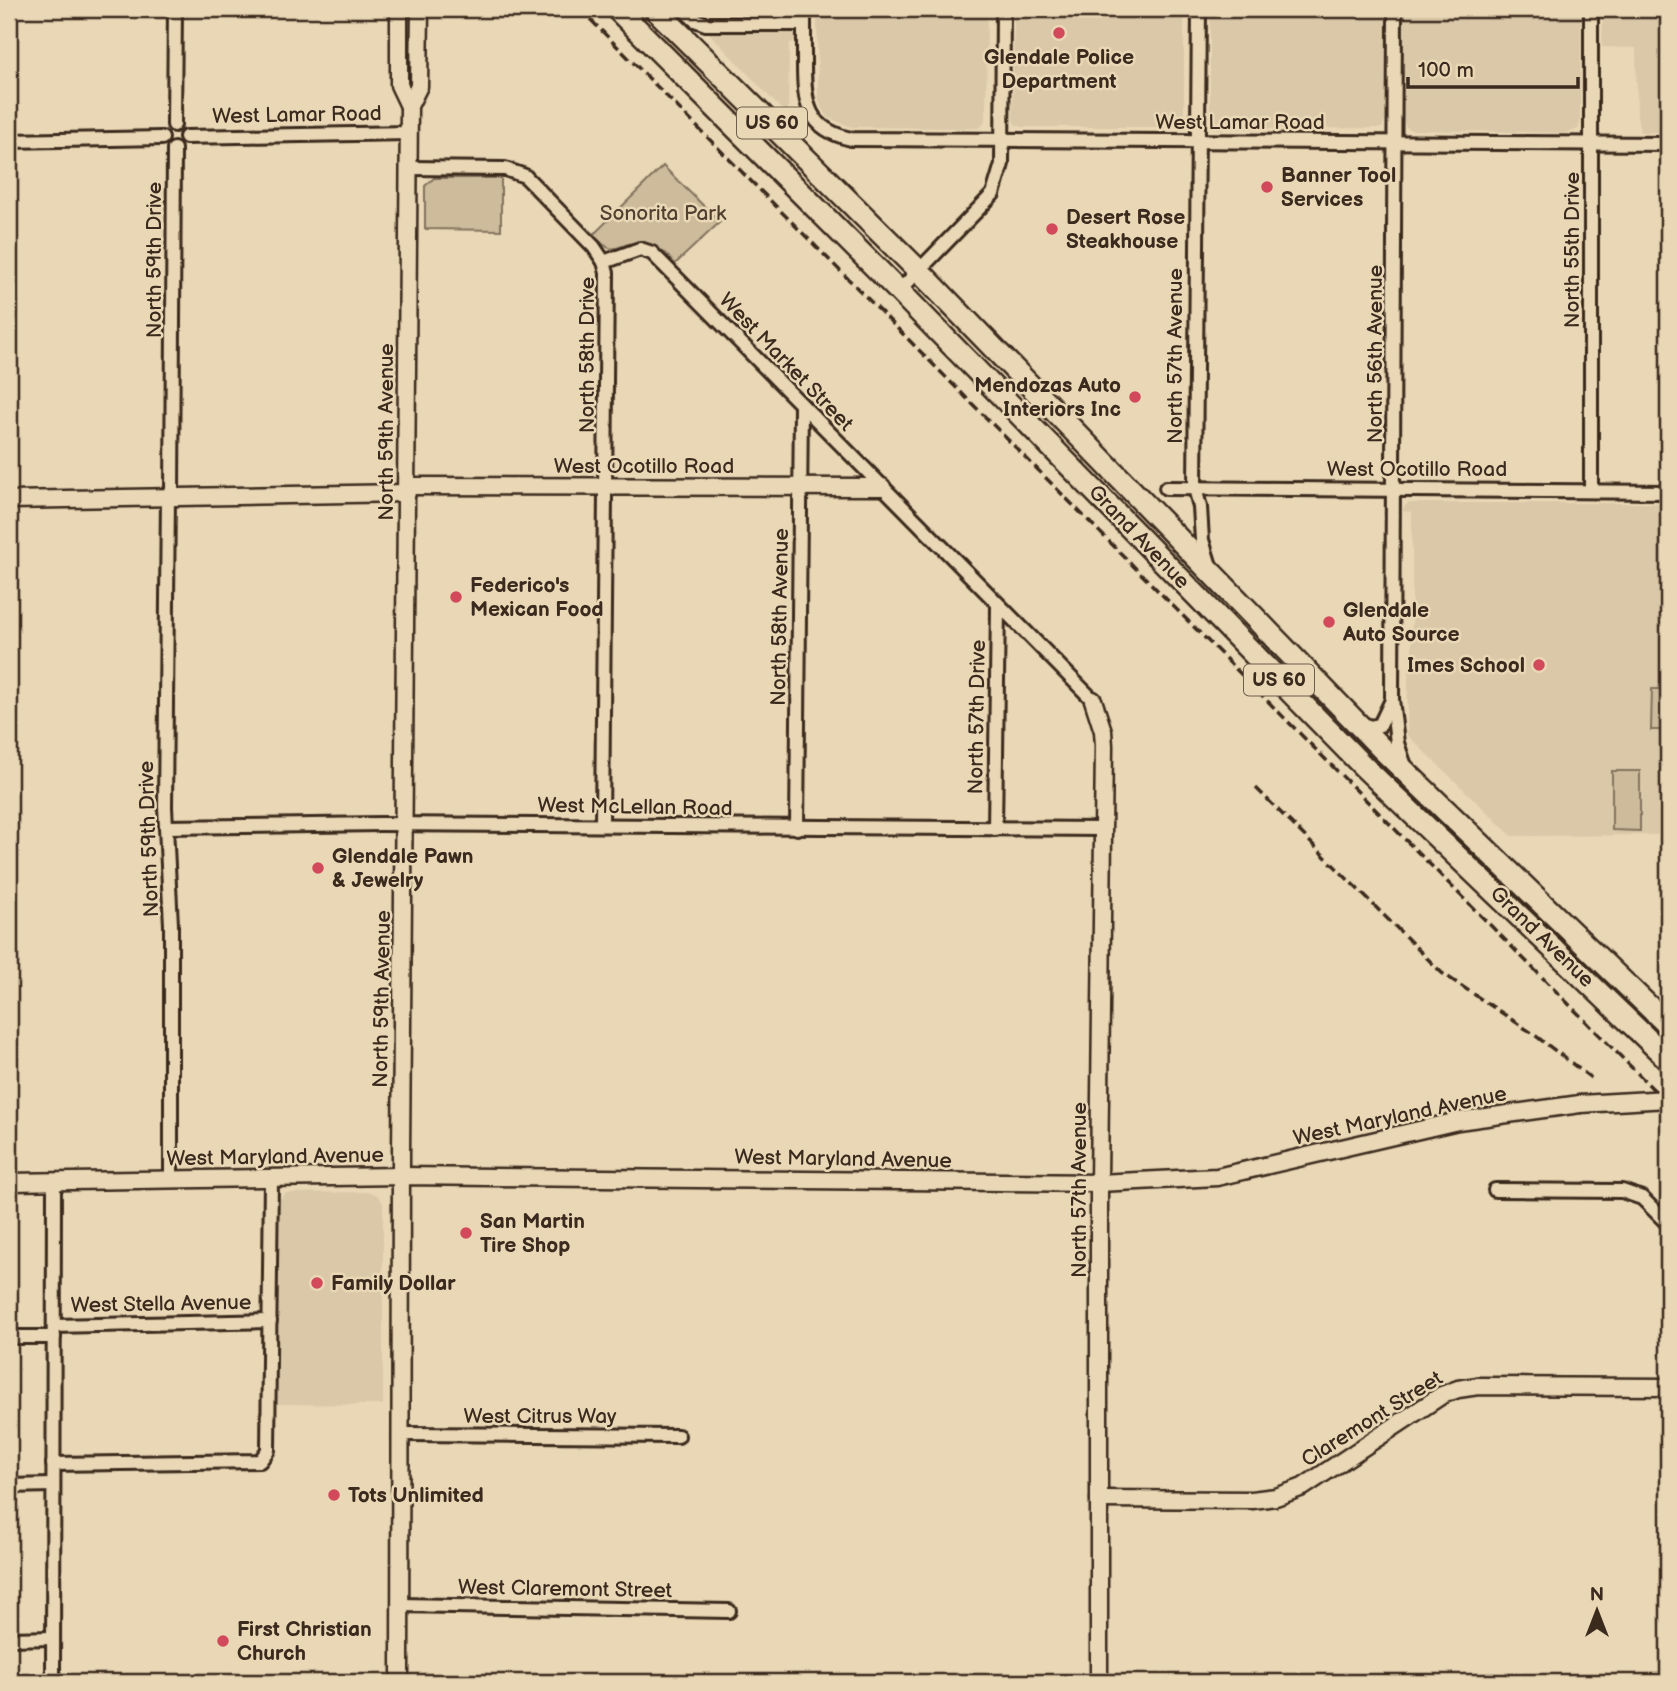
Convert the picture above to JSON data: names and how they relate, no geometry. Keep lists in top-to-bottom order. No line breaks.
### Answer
{"streets":{"highway":["US 60","Grand Avenue"],"street":["West Lamar Road","North 55th Drive","North 59th Drive","North 56th Avenue","North 58th Drive","North 57th Avenue","West Market Street","North 59th Avenue","West Ocotillo Road","North 58th Avenue","North 57th Drive","West McLellan Road","West Maryland Avenue","West Stella Avenue","West Citrus Way","Claremont Street","West Claremont Street"]},"crossings":[["West Lamar Road","North 55th Drive"],["West Lamar Road","North 59th Drive"],["West Lamar Road","North 56th Avenue"],["West Lamar Road","North 57th Avenue"],["West Lamar Road","North 59th Avenue"],["North 55th Drive","West Ocotillo Road"],["North 59th Drive","West Ocotillo Road"],["North 59th Drive","West McLellan Road"],["North 59th Drive","West Maryland Avenue"],["North 56th Avenue","West Ocotillo Road"],["North 56th Avenue","Grand Avenue"],["North 58th Drive","West Market Street"],["North 58th Drive","West Ocotillo Road"],["North 58th Drive","West McLellan Road"],["North 57th Avenue","West Market Street"],["North 57th Avenue","West Ocotillo Road"],["North 57th Avenue","Grand Avenue"],["North 57th Avenue","West McLellan Road"],["North 57th Avenue","West Maryland Avenue"],["North 57th Avenue","Claremont Street"],["West Market Street","West Ocotillo Road"],["West Market Street","North 58th Avenue"],["West Market Street","North 57th Drive"],["North 59th Avenue","West Ocotillo Road"],["North 59th Avenue","West McLellan Road"],["North 59th Avenue","West Maryland Avenue"],["North 59th Avenue","West Citrus Way"],["North 59th Avenue","West Claremont Street"],["West Ocotillo Road","North 58th Avenue"],["North 58th Avenue","West McLellan Road"],["North 57th Drive","West McLellan Road"]],"parks":["Sonorita Park"],"places":["Glendale Police Department","Banner Tool Services","Desert Rose Steakhouse","Mendozas Auto Interiors Inc","Federico's Mexican Food","Glendale Auto Source","Imes School","Glendale Pawn & Jewelry","San Martin Tire Shop","Family Dollar","Tots Unlimited","First Christian Church"],"scale_bar":"100 m","north":"top"}
